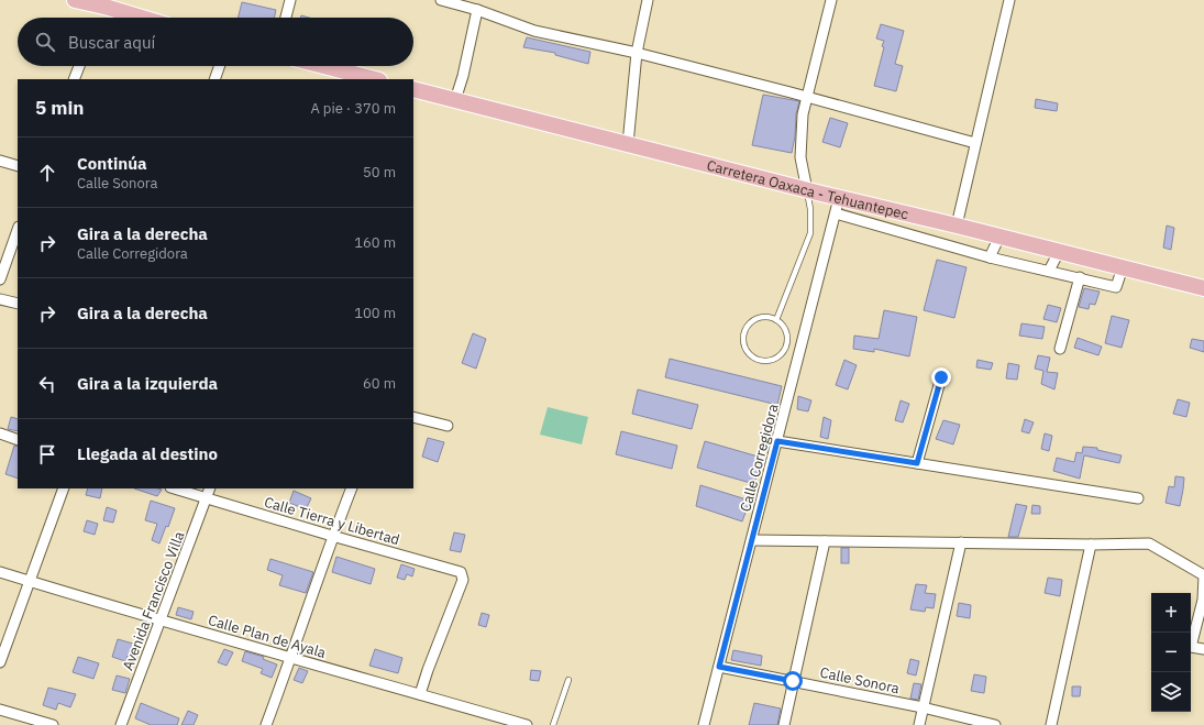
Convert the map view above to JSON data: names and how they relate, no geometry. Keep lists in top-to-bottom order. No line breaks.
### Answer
{"streets":{"main road":["Carretera Oaxaca - Tehuantepec"],"street":["Calle Corregidora","Calle Tierra y Libertad","Avenida Francisco Villa","Calle Plan de Ayala","Calle Sonora"]},"crossings":[["Carretera Oaxaca - Tehuantepec","Calle Corregidora"],["Calle Corregidora","Calle Sonora"],["Calle Tierra y Libertad","Avenida Francisco Villa"],["Calle Tierra y Libertad","Calle Plan de Ayala"],["Avenida Francisco Villa","Calle Plan de Ayala"]],"page":{"search":"Buscar aquí","heading":["5 min","A pie · 370 m"],"list":[["Continúa","Calle Sonora","50 m"],["Gira a la derecha","Calle Corregidora","160 m"],["Gira a la derecha","100 m"],["Gira a la izquierda","60 m"],"Llegada al destino"],"map_buttons":["+","−"]}}
